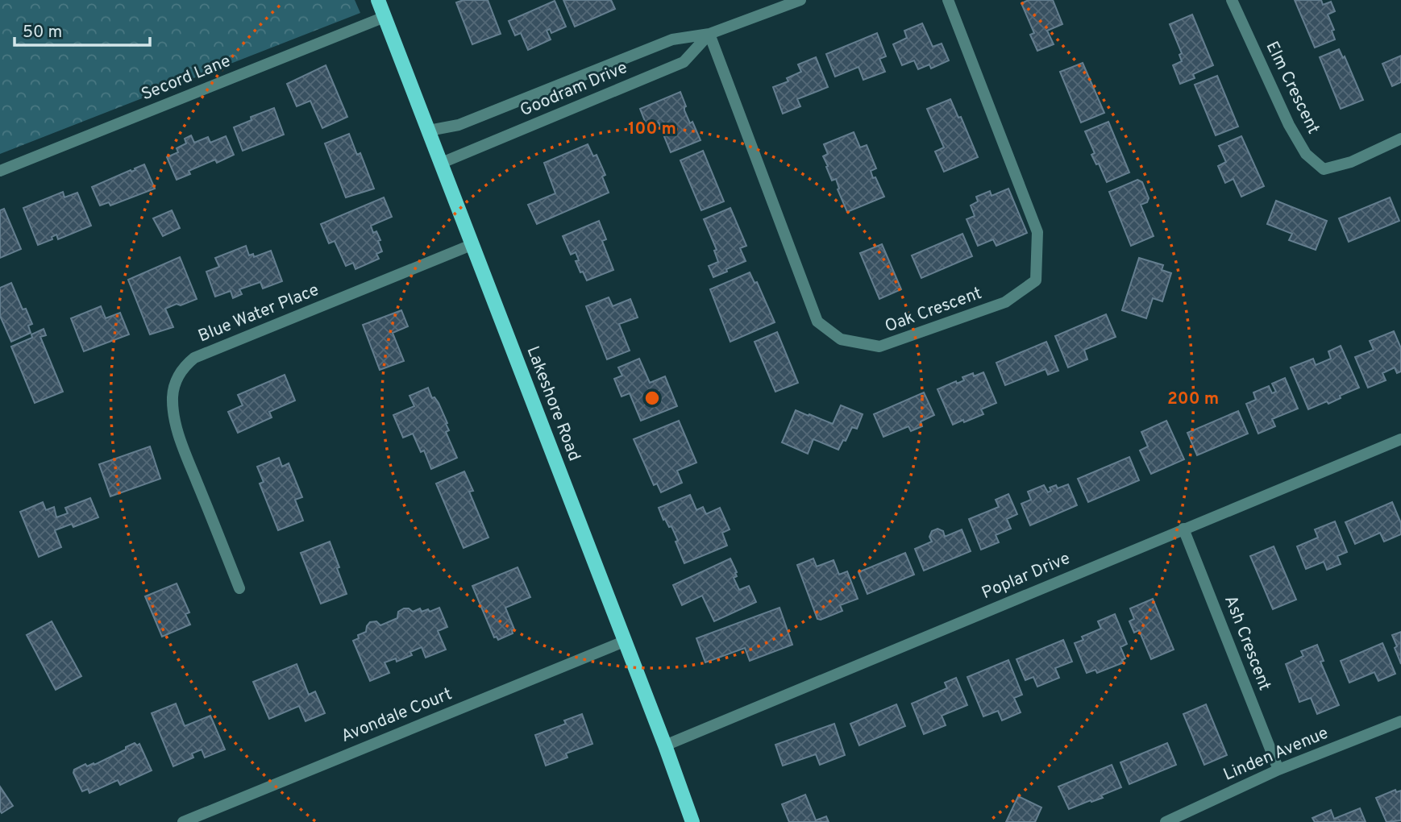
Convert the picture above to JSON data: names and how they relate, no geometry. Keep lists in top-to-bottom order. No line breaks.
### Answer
{"streets":{"main road":["Lakeshore Road"],"street":["Secord Lane","Elm Crescent","Goodram Drive","Oak Crescent","Blue Water Place","Poplar Drive","Ash Crescent","Avondale Court","Linden Avenue"]},"crossings":[["Secord Lane","Lakeshore Road"],["Goodram Drive","Oak Crescent"],["Goodram Drive","Lakeshore Road"],["Blue Water Place","Lakeshore Road"],["Lakeshore Road","Poplar Drive"],["Lakeshore Road","Avondale Court"],["Poplar Drive","Ash Crescent"],["Ash Crescent","Linden Avenue"]],"scale_bar":"50 m","rings":["100 m","200 m"]}
